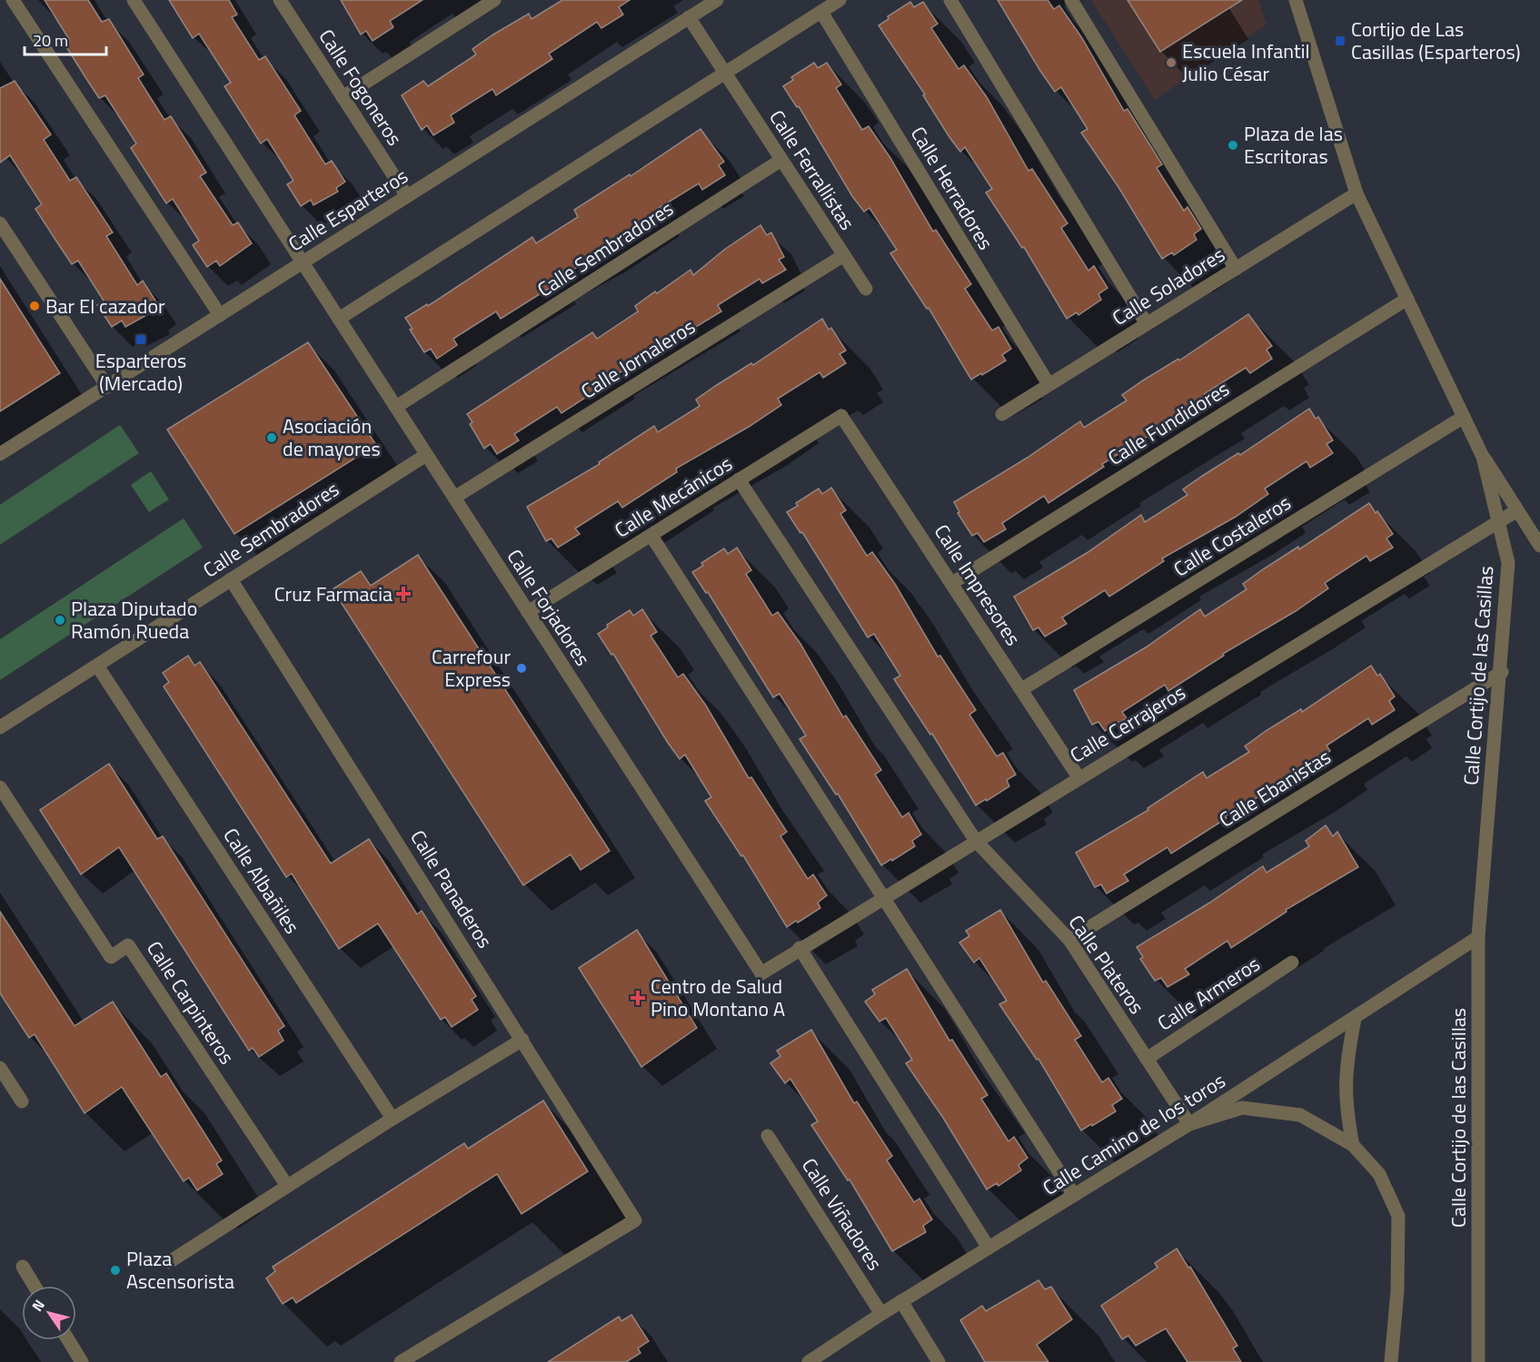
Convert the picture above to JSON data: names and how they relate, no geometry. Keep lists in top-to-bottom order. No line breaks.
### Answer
{"streets":{"street":["Calle Fogoneros","Calle Ferrallistas","Calle Herradores","Calle Esparteros","Calle Sembradores","Calle Soladores","Calle Jornaleros","Calle Fundidores","Calle Mecánicos","Calle Costaleros","Calle Impresores","Calle Forjadores","Calle Cortijo de las Casillas","Calle Cerrajeros","Calle Ebanistas","Calle Albañiles","Calle Panaderos","Calle Plateros","Calle Armeros","Calle Carpinteros","Calle Camino de los toros","Calle Viñadores"]},"crossings":[["Calle Fogoneros","Calle Esparteros"],["Calle Ferrallistas","Calle Esparteros"],["Calle Ferrallistas","Calle Sembradores"],["Calle Ferrallistas","Calle Jornaleros"],["Calle Herradores","Calle Soladores"],["Calle Esparteros","Calle Forjadores"],["Calle Sembradores","Calle Forjadores"],["Calle Sembradores","Calle Albañiles"],["Calle Sembradores","Calle Panaderos"],["Calle Soladores","Calle Cortijo de las Casillas"],["Calle Jornaleros","Calle Forjadores"],["Calle Fundidores","Calle Impresores"],["Calle Fundidores","Calle Cortijo de las Casillas"],["Calle Mecánicos","Calle Impresores"],["Calle Mecánicos","Calle Forjadores"],["Calle Mecánicos","Calle Plateros"],["Calle Costaleros","Calle Impresores"],["Calle Costaleros","Calle Cortijo de las Casillas"],["Calle Impresores","Calle Cerrajeros"],["Calle Forjadores","Calle Cerrajeros"],["Calle Cortijo de las Casillas","Calle Cerrajeros"],["Calle Cortijo de las Casillas","Calle Ebanistas"],["Calle Cortijo de las Casillas","Calle Camino de los toros"],["Calle Cerrajeros","Calle Plateros"],["Calle Ebanistas","Calle Plateros"],["Calle Plateros","Calle Armeros"],["Calle Plateros","Calle Camino de los toros"],["Calle Camino de los toros","Calle Viñadores"]],"places":{"transit":["Cortijo de Las Casillas (Esparteros)","Esparteros (Mercado)"],"other":["Escuela Infantil Julio César","Plaza de las Escritoras","Bar El cazador","Asociación de mayores","Plaza Diputado Ramón Rueda","Carrefour Express","Plaza Ascensorista"],"health":["Cruz Farmacia","Centro de Salud Pino Montano A"]},"scale_bar":"20 m","north":"top left"}
